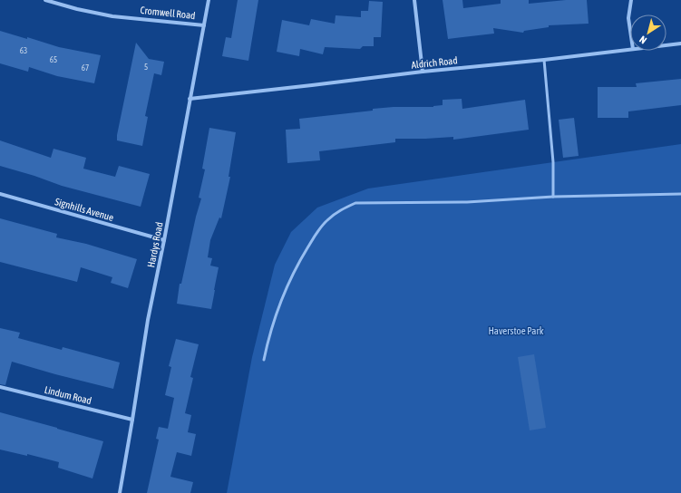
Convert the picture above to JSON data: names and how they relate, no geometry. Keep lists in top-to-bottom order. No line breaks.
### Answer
{"streets":{"street":["Cromwell Road","Aldrich Road","Signhills Avenue","Hardys Road","Lindum Road"]},"crossings":[["Cromwell Road","Hardys Road"],["Aldrich Road","Hardys Road"],["Signhills Avenue","Hardys Road"],["Hardys Road","Lindum Road"]],"parks":["Haverstoe Park"],"house_numbers":["63","65","5","67"],"north":"bottom left"}
